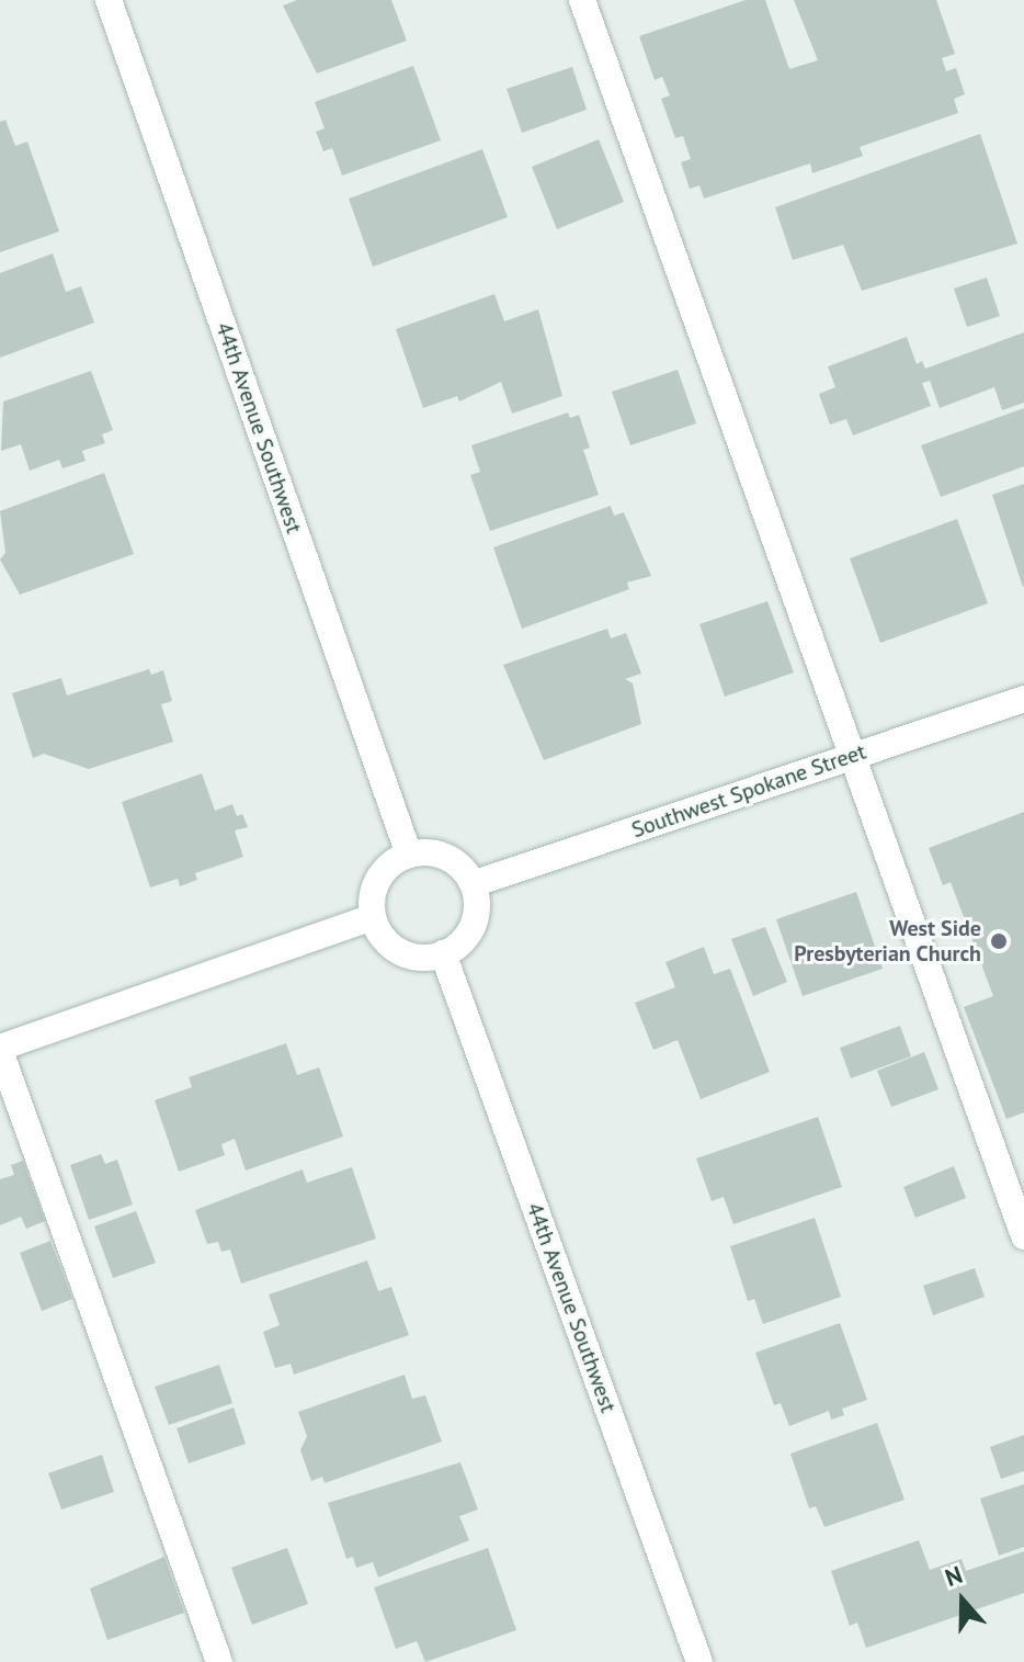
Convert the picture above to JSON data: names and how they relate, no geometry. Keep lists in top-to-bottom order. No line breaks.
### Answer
{"streets":{"street":["44th Avenue Southwest","Southwest Spokane Street"]},"crossings":[["44th Avenue Southwest","Southwest Spokane Street"]],"places":["West Side Presbyterian Church"],"north":"top"}
